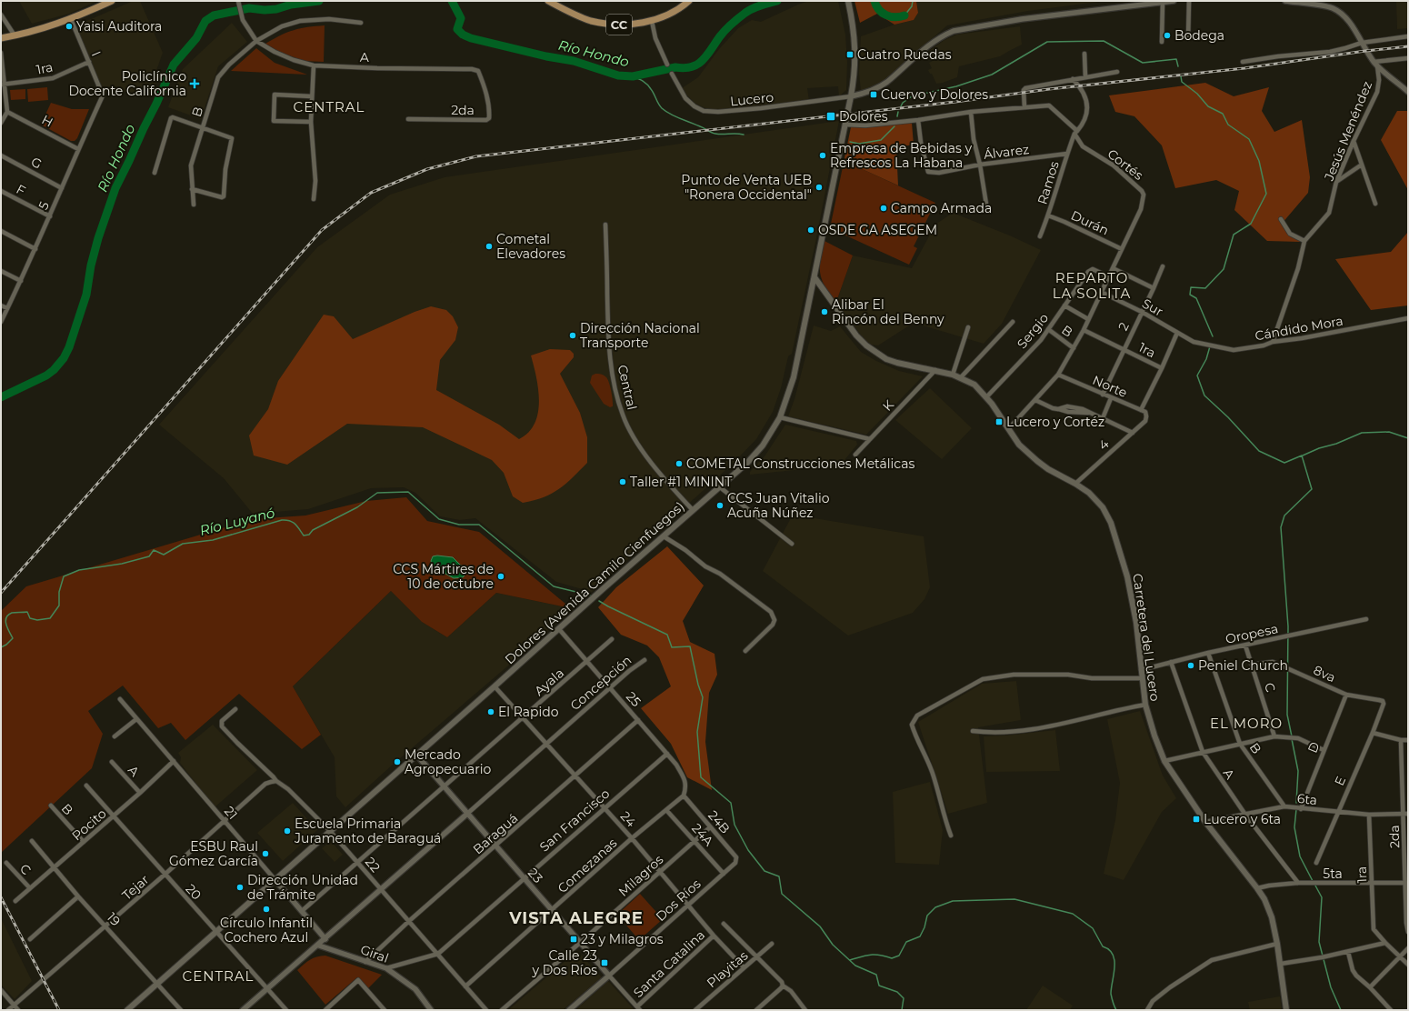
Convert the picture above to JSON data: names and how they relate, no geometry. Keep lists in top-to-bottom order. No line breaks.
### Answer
{"streets":{"main road":["CC","Dolores (Avenida Camilo Cienfuegos)","Carretera del Lucero"],"street":["I","A","1ra","Lucero","2da","B","H","Jesús Menéndez","Álvarez","G","Cortés","Ramos","F","5","Durán","Sur","2","Cándido Mora","Sergio","Norte","Central","K","4","Oropesa","8va","Ayala","Concepción","C","25","D","E","6ta","21","24","San Francisco","24B","Pocito","Baraguá","24A","22","Comezanas","5ta","23","Milagros","Tejar","20","Dos Ríos","19","Giral","Santa Catalina","Playitas"]},"crossings":[["I","1ra"],["I","5"],["A","2da"],["A","B"],["A","Oropesa"],["A","6ta"],["A","Pocito"],["A","5ta"],["1ra","Cortés"],["1ra","2"],["1ra","6ta"],["1ra","5ta"],["Lucero","Dolores (Avenida Camilo Cienfuegos)"],["2da","6ta"],["2da","5ta"],["B","Cortés"],["B","Sergio"],["B","Oropesa"],["B","6ta"],["B","Pocito"],["H","5"],["Jesús Menéndez","Cándido Mora"],["Álvarez","Cortés"],["Álvarez","Ramos"],["G","5"],["Cortés","Ramos"],["Cortés","Durán"],["Cortés","Sur"],["Cortés","Sergio"],["Cortés","Norte"],["Cortés","Dolores (Avenida Camilo Cienfuegos)"],["Cortés","Carretera del Lucero"],["Ramos","Durán"],["F","5"],["Sur","2"],["Sur","Cándido Mora"],["2","Norte"],["Sergio","Carretera del Lucero"],["Norte","4"],["Central","Dolores (Avenida Camilo Cienfuegos)"],["K","Carretera del Lucero"],["4","Carretera del Lucero"],["Dolores (Avenida Camilo Cienfuegos)","Carretera del Lucero"],["Dolores (Avenida Camilo Cienfuegos)","25"],["Dolores (Avenida Camilo Cienfuegos)","21"],["Dolores (Avenida Camilo Cienfuegos)","24"],["Dolores (Avenida Camilo Cienfuegos)","22"],["Dolores (Avenida Camilo Cienfuegos)","23"],["Dolores (Avenida Camilo Cienfuegos)","20"],["Dolores (Avenida Camilo Cienfuegos)","19"],["Oropesa","Carretera del Lucero"],["Oropesa","C"],["Carretera del Lucero","6ta"],["Carretera del Lucero","5ta"],["8va","C"],["8va","D"],["8va","E"],["Ayala","25"],["Ayala","21"],["Ayala","24"],["Ayala","22"],["Ayala","23"],["Concepción","25"],["Concepción","21"],["Concepción","24"],["Concepción","22"],["Concepción","23"],["Concepción","20"],["Concepción","Giral"],["C","Pocito"],["25","San Francisco"],["25","24B"],["25","Baraguá"],["25","Comezanas"],["D","6ta"],["E","6ta"],["21","Pocito"],["21","Tejar"],["24","San Francisco"],["24","Baraguá"],["24","Comezanas"],["24","Milagros"],["24","Dos Ríos"],["24","Santa Catalina"],["24","Playitas"],["San Francisco","22"],["San Francisco","23"],["San Francisco","Giral"],["24B","Comezanas"],["24B","Milagros"],["24B","Dos Ríos"],["Pocito","20"],["Pocito","19"],["Baraguá","22"],["Baraguá","23"],["Baraguá","Giral"],["24A","Comezanas"],["24A","Milagros"],["24A","Dos Ríos"],["22","Comezanas"],["22","Tejar"],["Comezanas","23"],["23","Milagros"],["23","Dos Ríos"],["23","Santa Catalina"],["Tejar","20"],["Tejar","19"]],"districts":["CENTRAL","REPARTO LA SOLITA","EL MORO","VISTA ALEGRE","CENTRAL"],"water":["Río Hondo","Río Luyanó"],"places":{"other":["Yaisi Auditora","Bodega","Empresa de Bebidas y Refrescos La Habana","Punto de Venta UEB \"Ronera Occidental\"","Campo Armada","OSDE GA ASEGEM","Cometal Elevadores","Alibar El Rincón del Benny","Dirección Nacional Transporte","COMETAL Construcciones Metálicas","Taller #1 MININT","CCS Juan Vitalio Acuña Núñez","CCS Mártires de 10 de octubre","Peniel Church","El Rapido","Mercado Agropecuario","Escuela Primaria Juramento de Baraguá","ESBU Raul Gómez García","Dirección Unidad de Trámite","Círculo Infantil Cochero Azul"],"transit":["Cuatro Ruedas","Cuervo y Dolores","Dolores","Lucero y Cortéz","Lucero y 6ta","23 y Milagros","Calle 23 y Dos Ríos"],"health":["Policlínico Docente California"]}}
